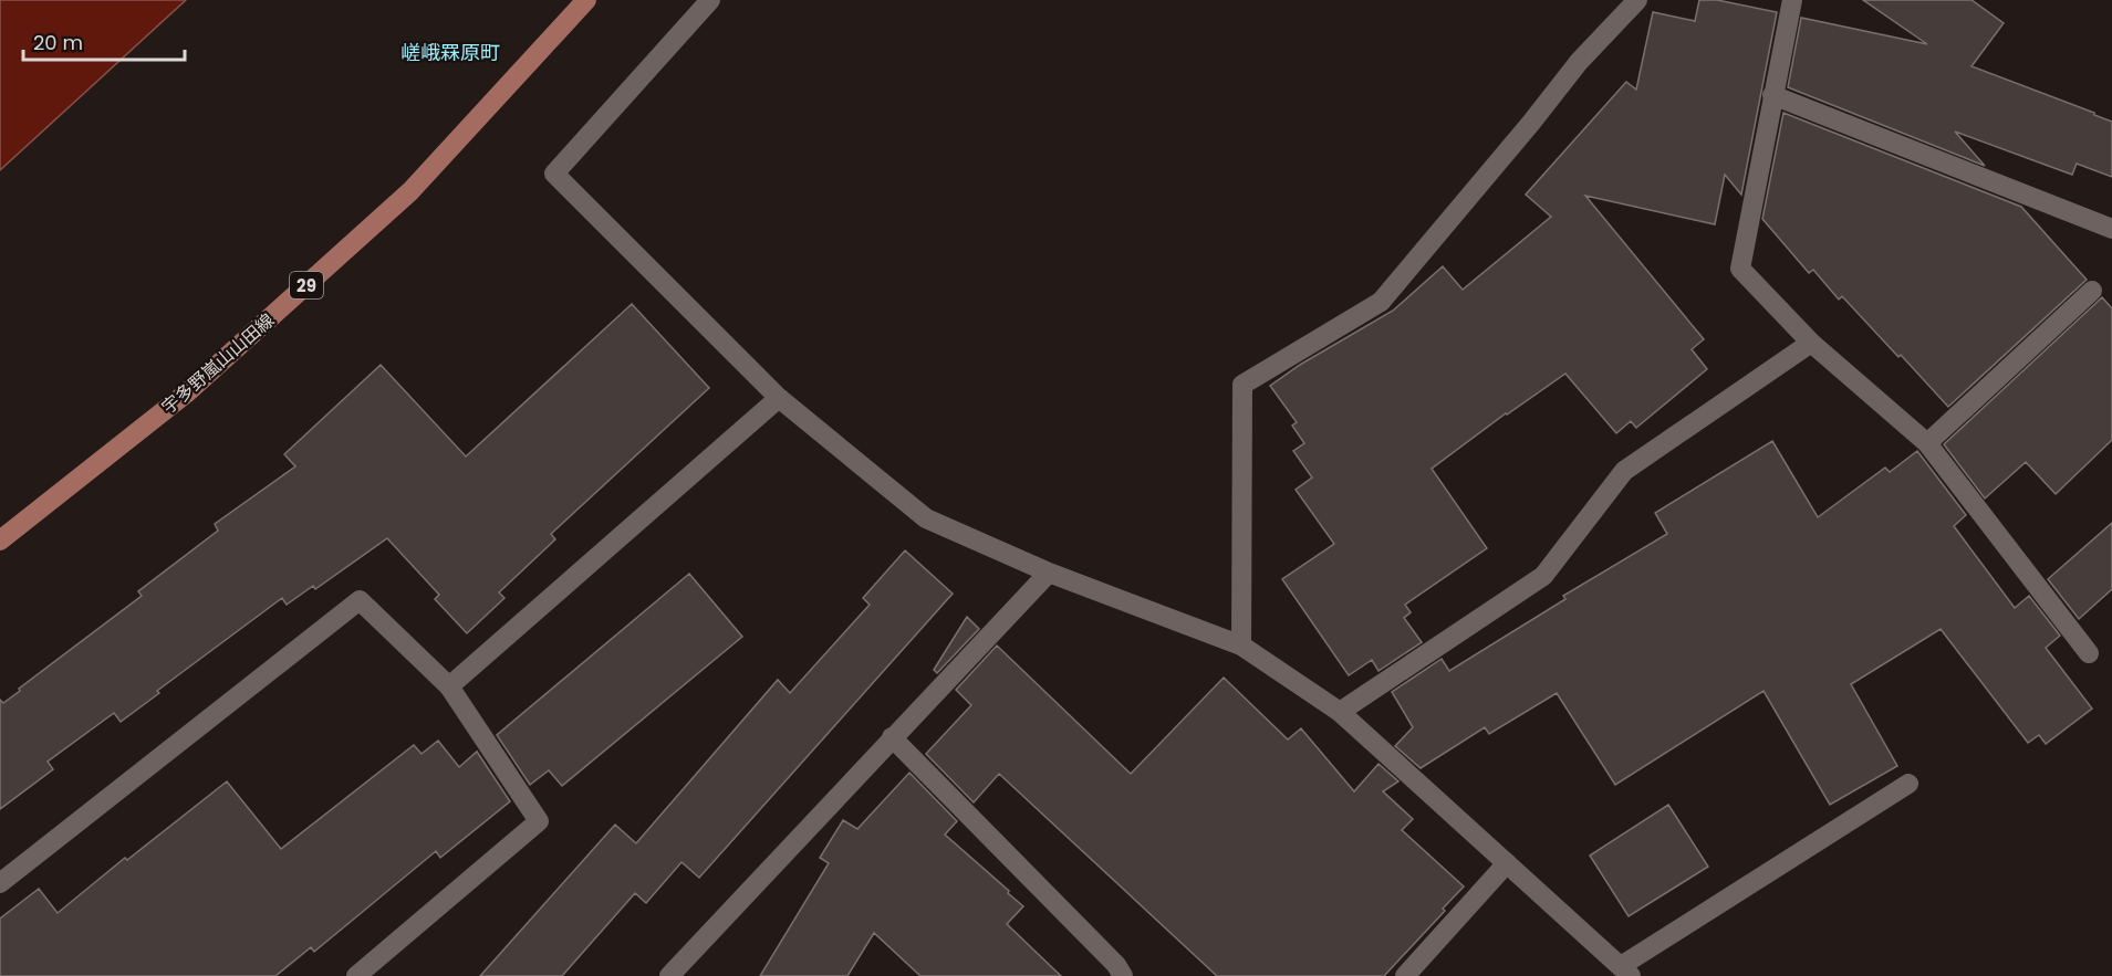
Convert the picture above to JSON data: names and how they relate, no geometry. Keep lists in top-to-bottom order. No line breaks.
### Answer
{"streets":{"main road":["29","宇多野嵐山山田線"]},"districts":["嵯峨罧原町"],"scale_bar":"20 m"}
